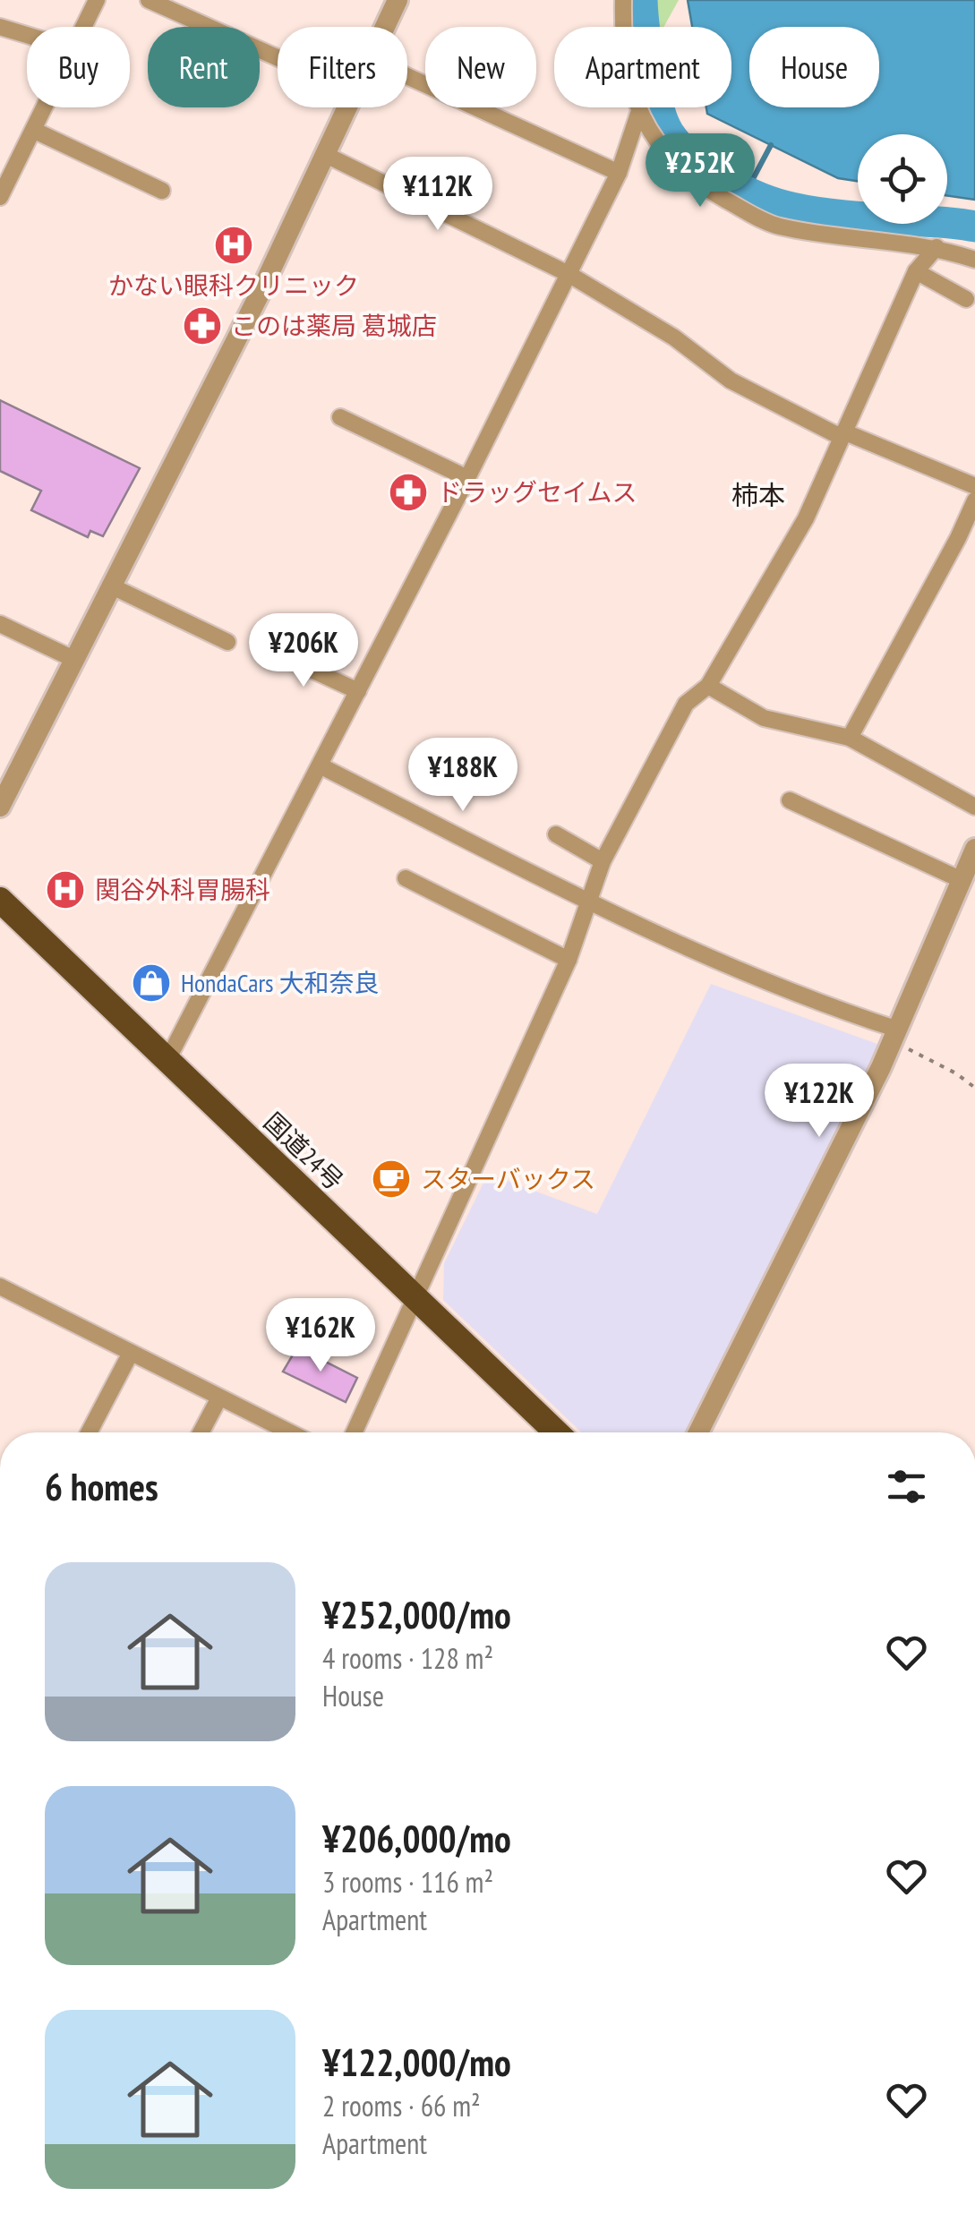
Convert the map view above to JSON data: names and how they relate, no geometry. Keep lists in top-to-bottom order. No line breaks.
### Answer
{"streets":{"highway":["国道24号"]},"districts":["柿本"],"places":{"hospital":["かない眼科クリニック","関谷外科胃腸科"],"pharmacy":["このは薬局 葛城店","ドラッグセイムス"],"shop":["HondaCars 大和奈良"],"cafe":["スターバックス"]},"page":{"chip":["Buy","Rent","Filters","New","Apartment","House"],"price":["¥252K","¥112K","¥206K","¥188K","¥122K","¥162K"],"heading":"6 homes","list":[{"name":"¥252,000/mo","note":"4 rooms · 128 m² · House"},{"name":"¥206,000/mo","note":"3 rooms · 116 m² · Apartment"},{"name":"¥122,000/mo","note":"2 rooms · 66 m² · Apartment"}]}}
